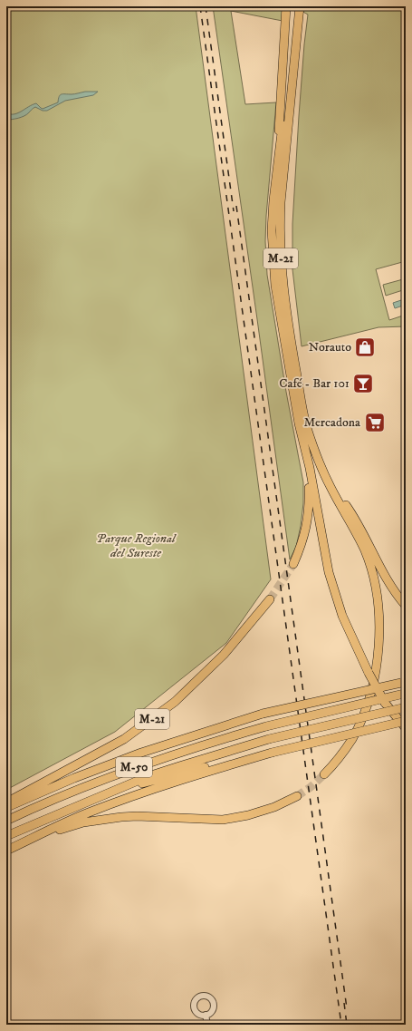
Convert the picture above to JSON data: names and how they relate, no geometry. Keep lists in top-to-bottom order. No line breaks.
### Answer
{"streets":{"highway":["M-21","M-50"]},"parks":["Parque Regional del Sureste"],"places":{"shop":["Norauto"],"bar":["Café - Bar 101"],"supermarket":["Mercadona"]}}
